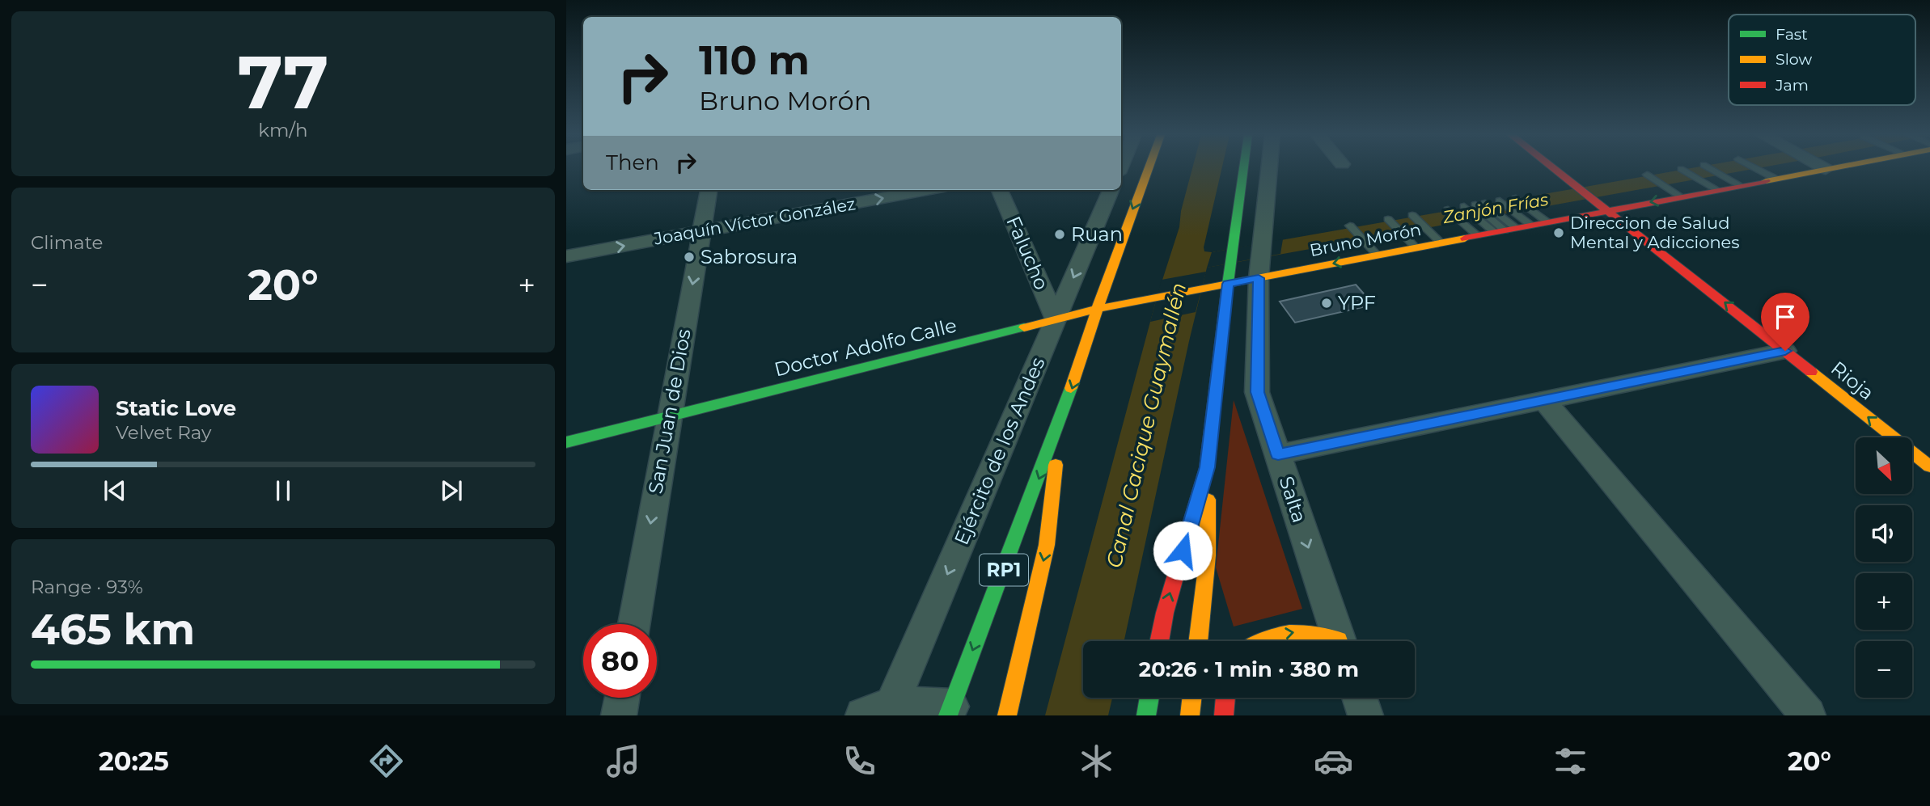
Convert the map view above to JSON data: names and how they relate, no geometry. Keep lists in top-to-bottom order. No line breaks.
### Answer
{"streets":{"main road":["Bruno Morón","Doctor Adolfo Calle","Rioja","RP1"],"street":["Joaquín Víctor González","Falucho","San Juan de Dios","Ejército de los Andes","Salta"]},"crossings":[["Joaquín Víctor González","San Juan de Dios"],["Bruno Morón","Doctor Adolfo Calle"],["Bruno Morón","Rioja"],["Bruno Morón","Salta"],["Falucho","Doctor Adolfo Calle"],["Falucho","Ejército de los Andes"],["Doctor Adolfo Calle","San Juan de Dios"],["Doctor Adolfo Calle","Ejército de los Andes"],["Doctor Adolfo Calle","RP1"]],"one_way":["Joaquín Víctor González","Rioja","San Juan de Dios","Ejército de los Andes","Salta"],"water":["Zanjón Frías","Canal Cacique Guaymallén"],"places":["Direccion de Salud Mental y Adicciones","Ruan","Sabrosura","YPF"],"legend":["Fast","Slow","Jam"],"north":"bottom right","page":{"tile":[["77","km/h"],"Climate",["Range · 93%","465 km"]],"turn":["110 m","Bruno Morón"],"then":"Then","heat":["−","20°","+"],"song":["Static Love","Velvet Ray"],"map_buttons":["+","−"],"limit":"80","trip":"20:26 · 1 min · 380 m","tabs":["20:25","20°"]}}
